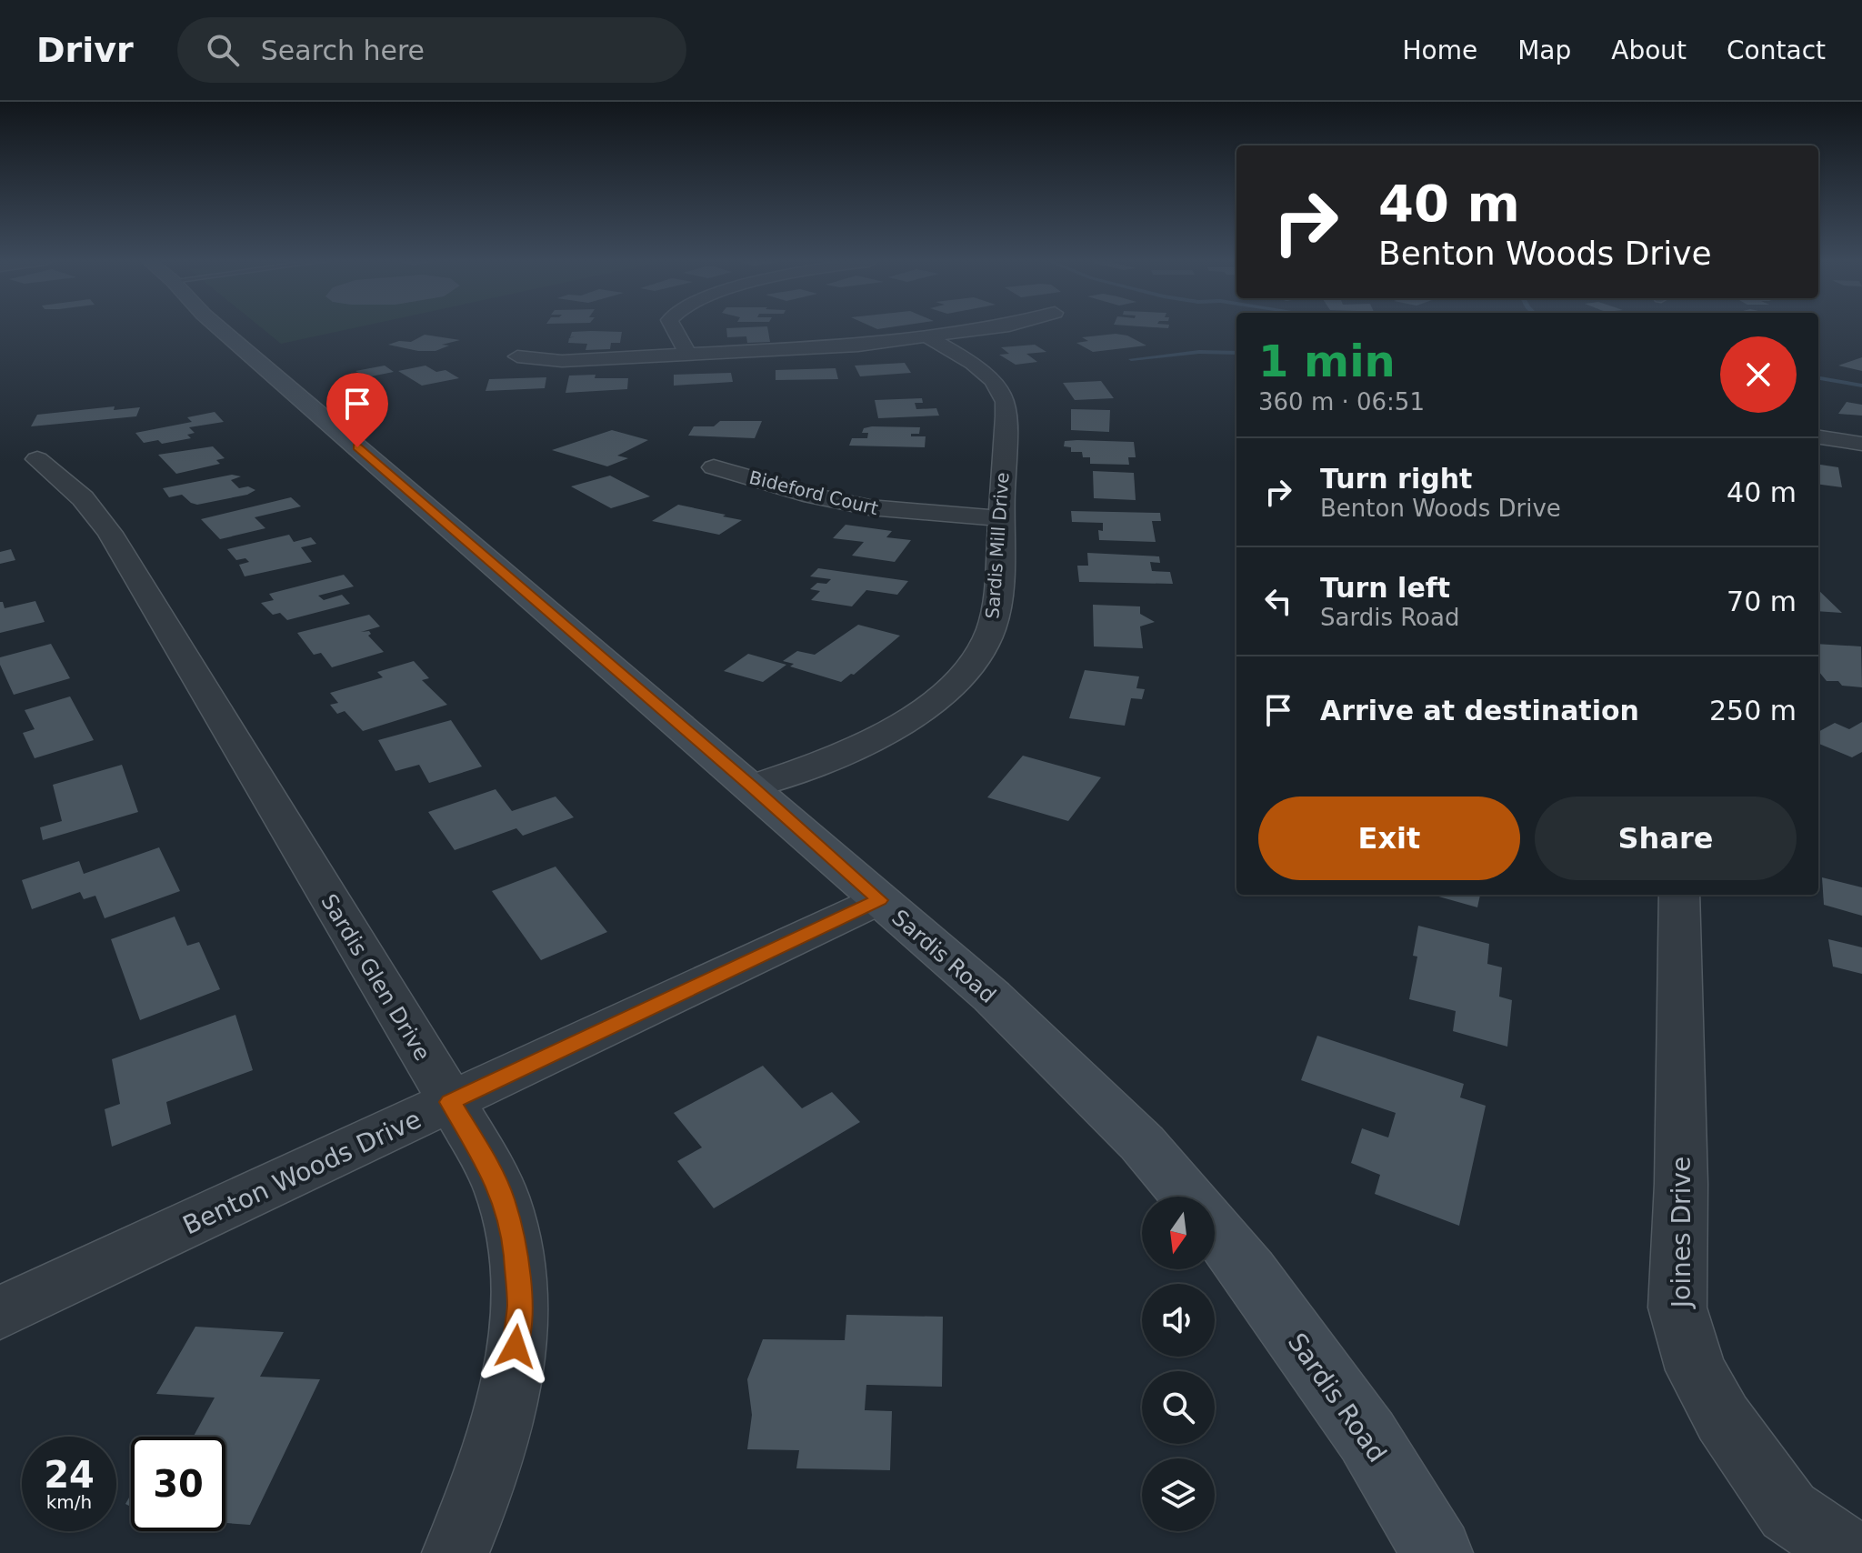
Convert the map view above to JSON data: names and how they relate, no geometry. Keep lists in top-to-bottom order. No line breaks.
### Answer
{"streets":{"main road":["Sardis Road"],"street":["Bideford Court","Sardis Mill Drive","Sardis Glen Drive","Benton Woods Drive","Joines Drive"]},"crossings":[["Bideford Court","Sardis Mill Drive"],["Sardis Mill Drive","Sardis Road"],["Sardis Road","Benton Woods Drive"],["Sardis Glen Drive","Benton Woods Drive"]],"north":"bottom","page":{"header":"Drivr","search":"Search here","nav":["Home","Map","About","Contact"],"turn":["40 m","Benton Woods Drive"],"heading":["1 min","360 m · 06:51"],"list":[{"name":"Turn right","note":"Benton Woods Drive","value":"40 m"},{"name":"Turn left","note":"Sardis Road","value":"70 m"},{"name":"Arrive at destination","value":"250 m"}],"buttons":["Exit","Share"],"speed":"24 km/h","limit":"30"}}
